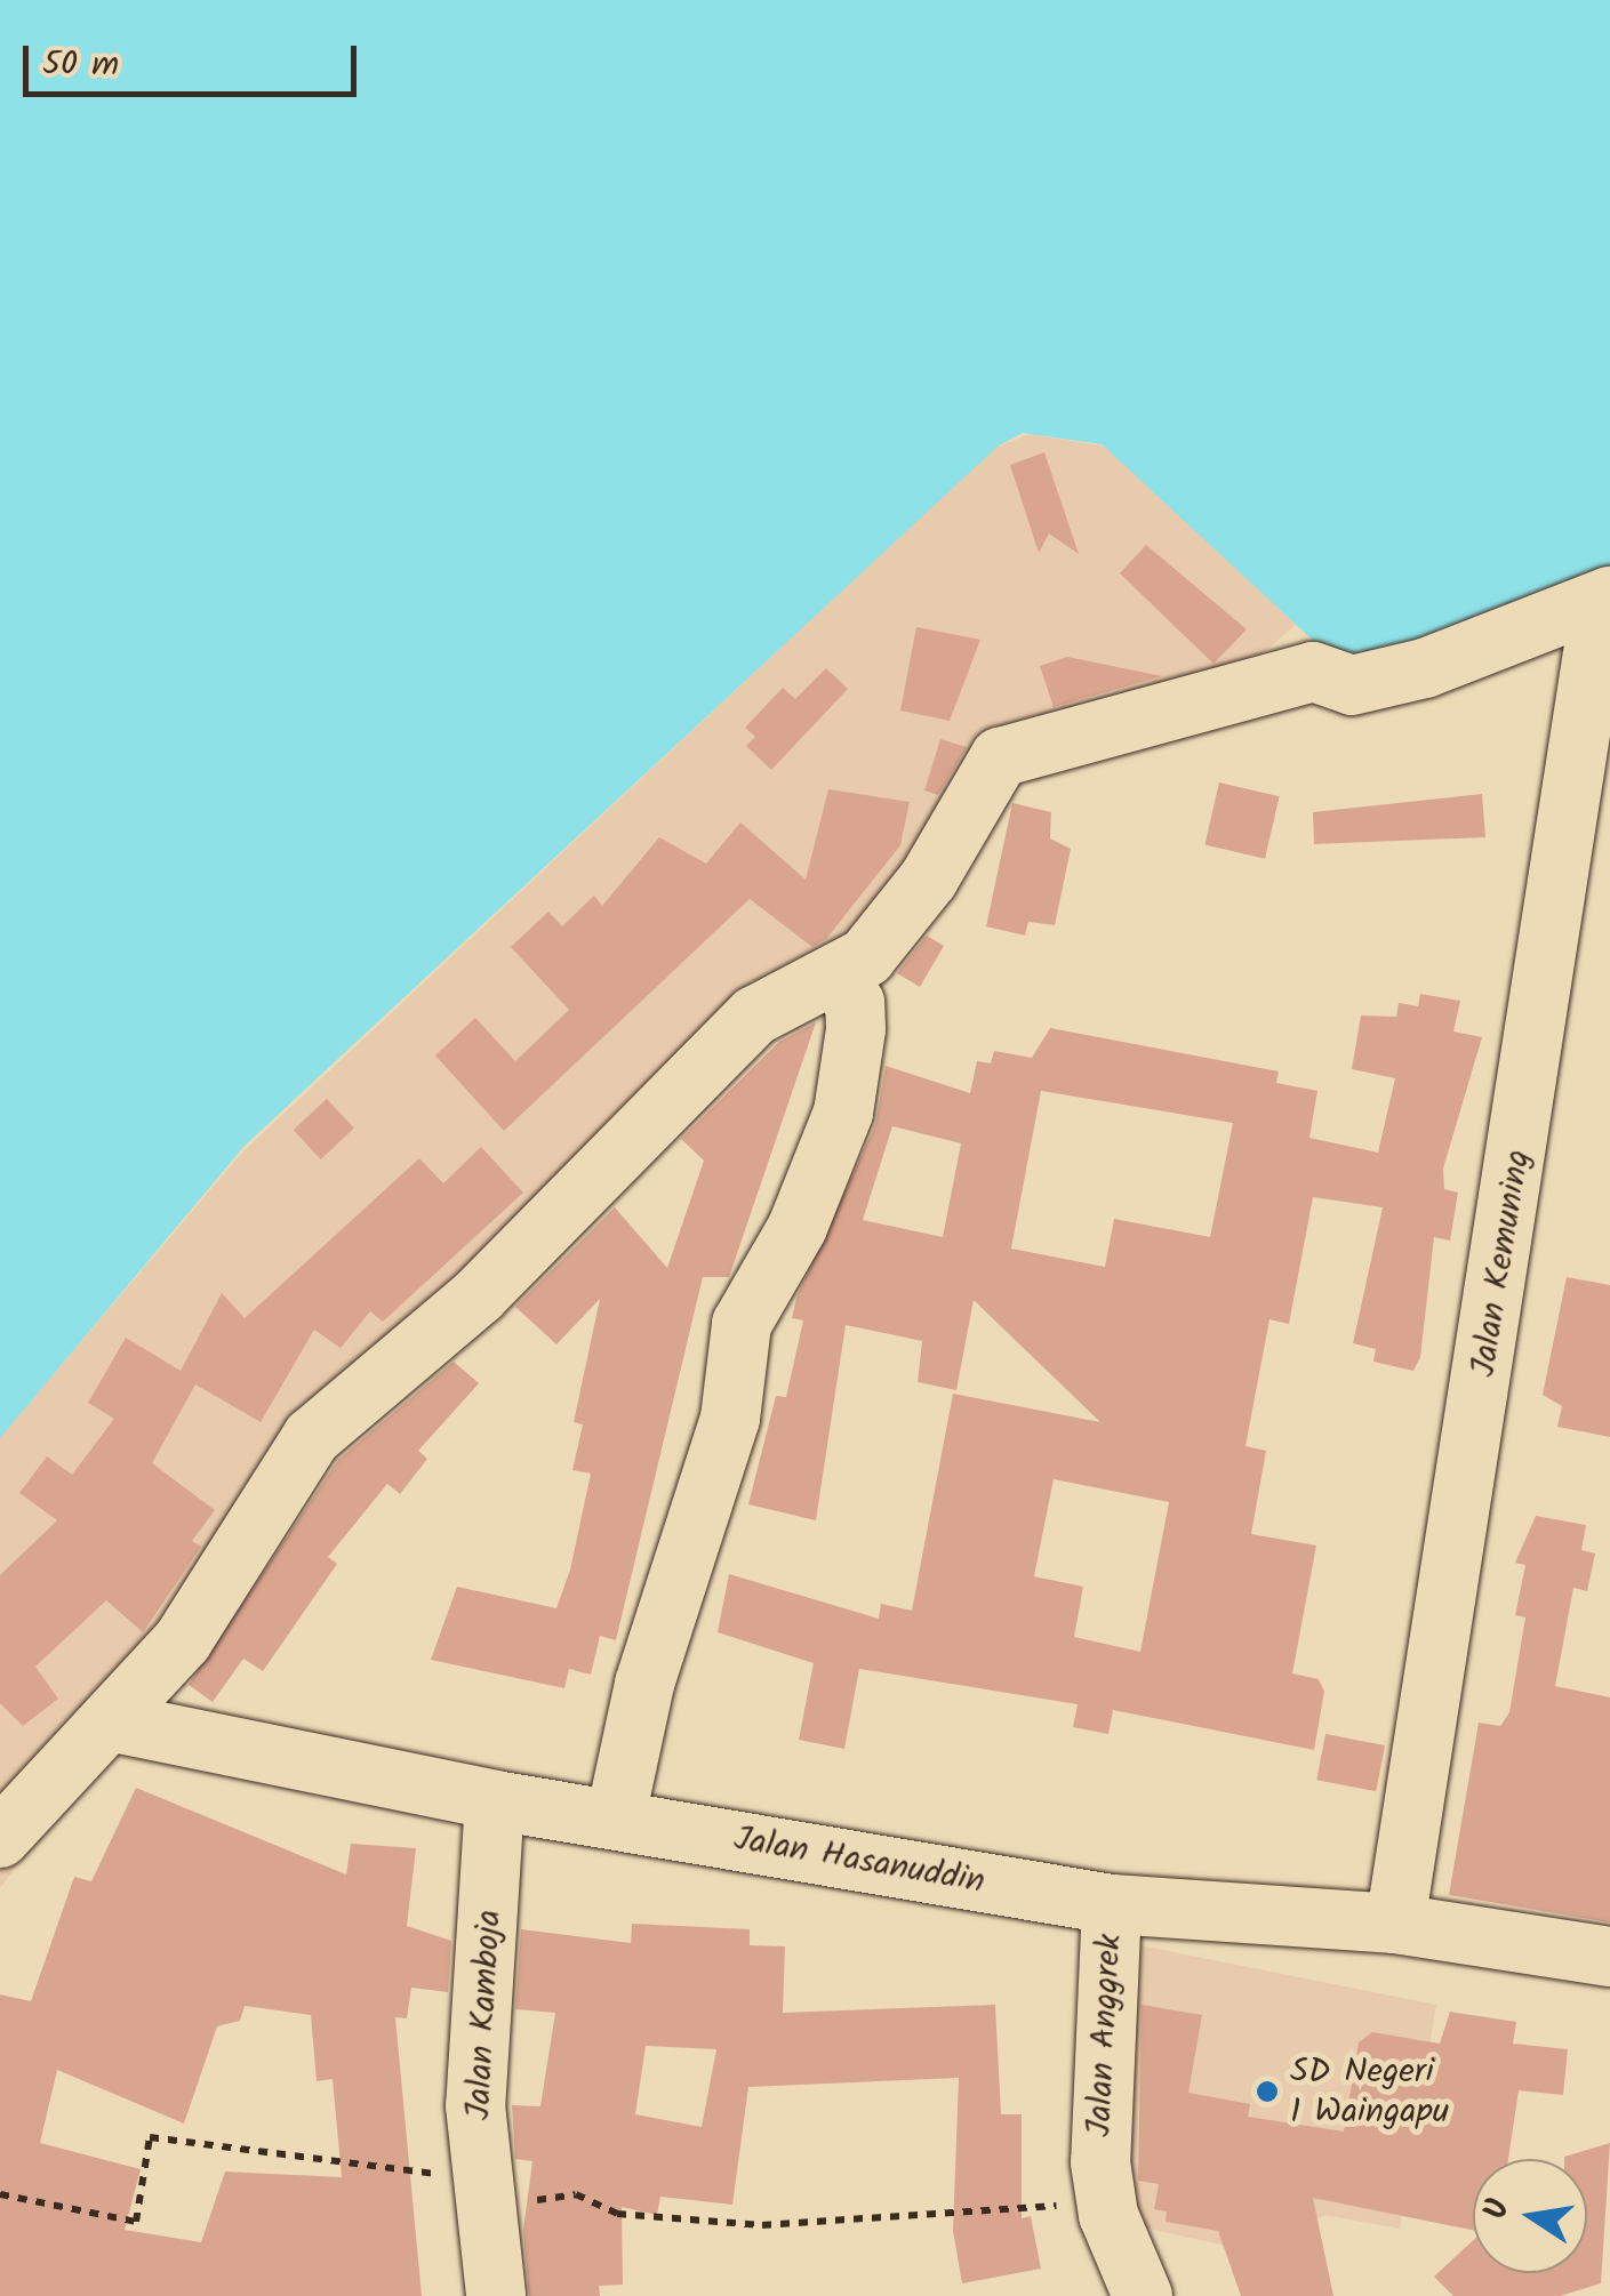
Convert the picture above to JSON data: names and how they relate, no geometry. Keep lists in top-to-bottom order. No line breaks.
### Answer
{"streets":{"street":["Jalan Kemuning","Jalan Hasanuddin","Jalan Kamboja","Jalan Anggrek"]},"crossings":[["Jalan Kemuning","Jalan Hasanuddin"],["Jalan Hasanuddin","Jalan Kamboja"],["Jalan Hasanuddin","Jalan Anggrek"]],"places":["SD Negeri 1 Waingapu"],"scale_bar":"50 m","north":"left"}
